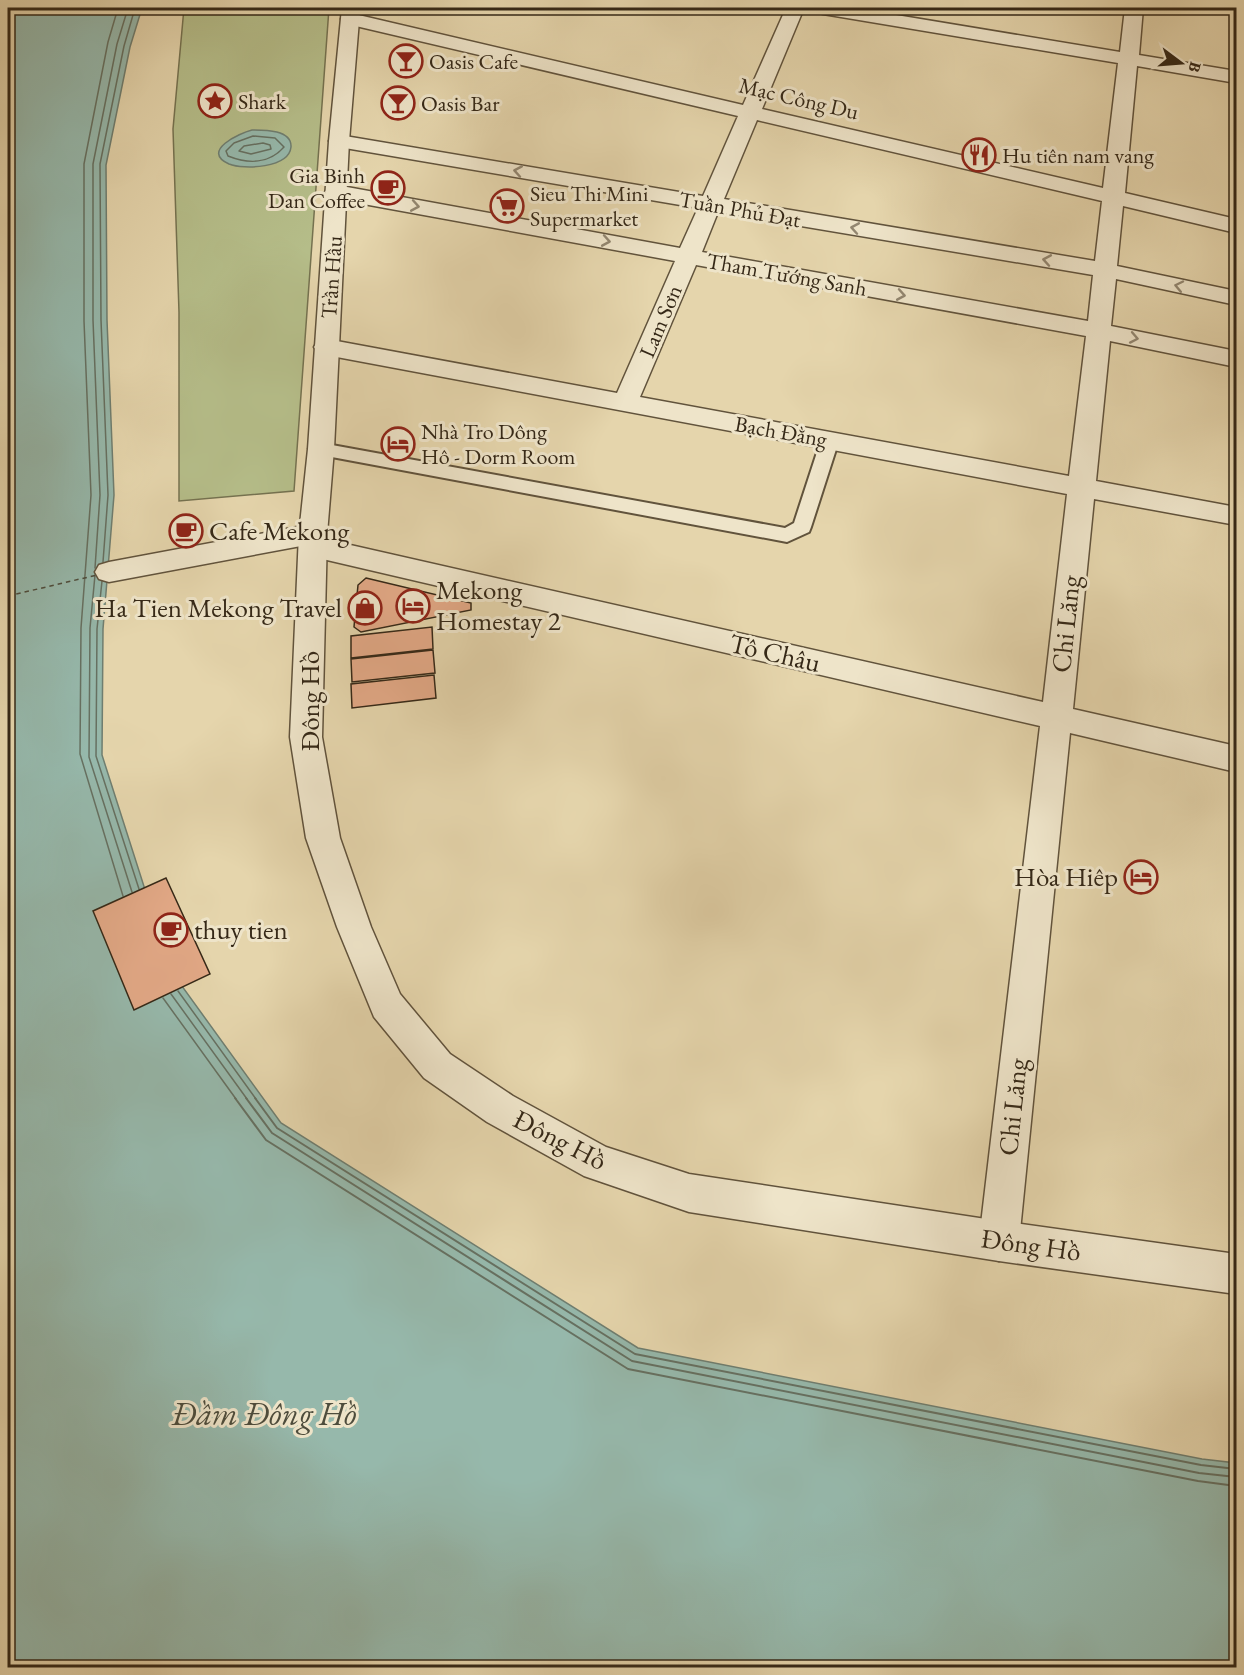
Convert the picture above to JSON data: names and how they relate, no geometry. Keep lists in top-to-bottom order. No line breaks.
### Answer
{"streets":{"street":["Mạc Công Du","Tuần Phủ Đạt","Tham Tướng Sanh","Trần Hầu","Lam Sơn","Bạch Đằng","Chi Lăng","Tô Châu","Đông Hồ"]},"crossings":[["Mạc Công Du","Trần Hầu"],["Mạc Công Du","Lam Sơn"],["Mạc Công Du","Chi Lăng"],["Tuần Phủ Đạt","Trần Hầu"],["Tuần Phủ Đạt","Lam Sơn"],["Tuần Phủ Đạt","Chi Lăng"],["Tham Tướng Sanh","Trần Hầu"],["Tham Tướng Sanh","Lam Sơn"],["Tham Tướng Sanh","Chi Lăng"],["Trần Hầu","Bạch Đằng"],["Trần Hầu","Tô Châu"],["Trần Hầu","Đông Hồ"],["Lam Sơn","Bạch Đằng"],["Bạch Đằng","Chi Lăng"],["Chi Lăng","Tô Châu"],["Chi Lăng","Đông Hồ"],["Tô Châu","Đông Hồ"]],"water":["Đầm Đông Hồ"],"places":{"bar":["Oasis Cafe","Oasis Bar"],"place":["Shark"],"restaurant":["Hu tiên nam vang"],"cafe":["Gia Binh Dan Coffee","Cafe Mekong","thuy tien"],"supermarket":["Sieu Thi Mini Supermarket"],"hotel":["Nhà Tro Dông Hô - Dorm Room","Mekong Homestay 2","Hòa Hiêp"],"shop":["Ha Tien Mekong Travel"]},"north":"right"}
